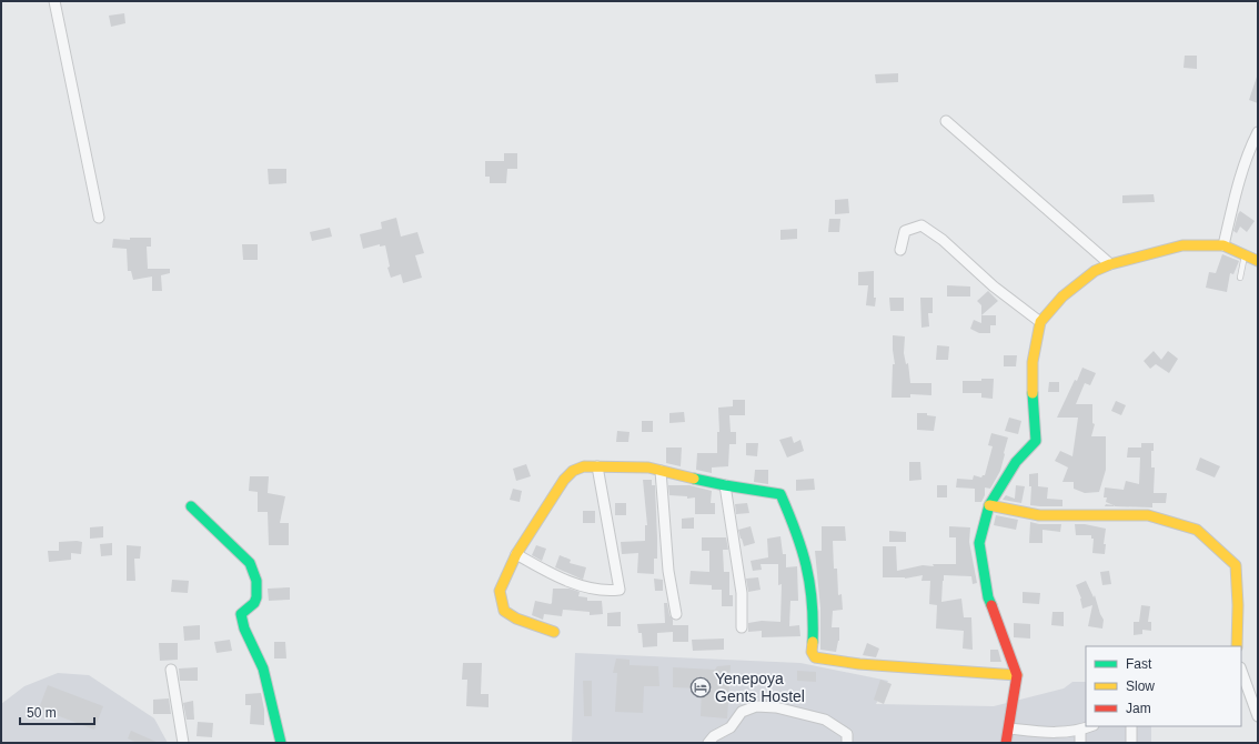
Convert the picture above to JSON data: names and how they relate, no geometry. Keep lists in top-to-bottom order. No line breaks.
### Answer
{"places":{"hotel":["Yenepoya Gents Hostel"]},"legend":["Fast","Slow","Jam"],"scale_bar":"50 m"}
